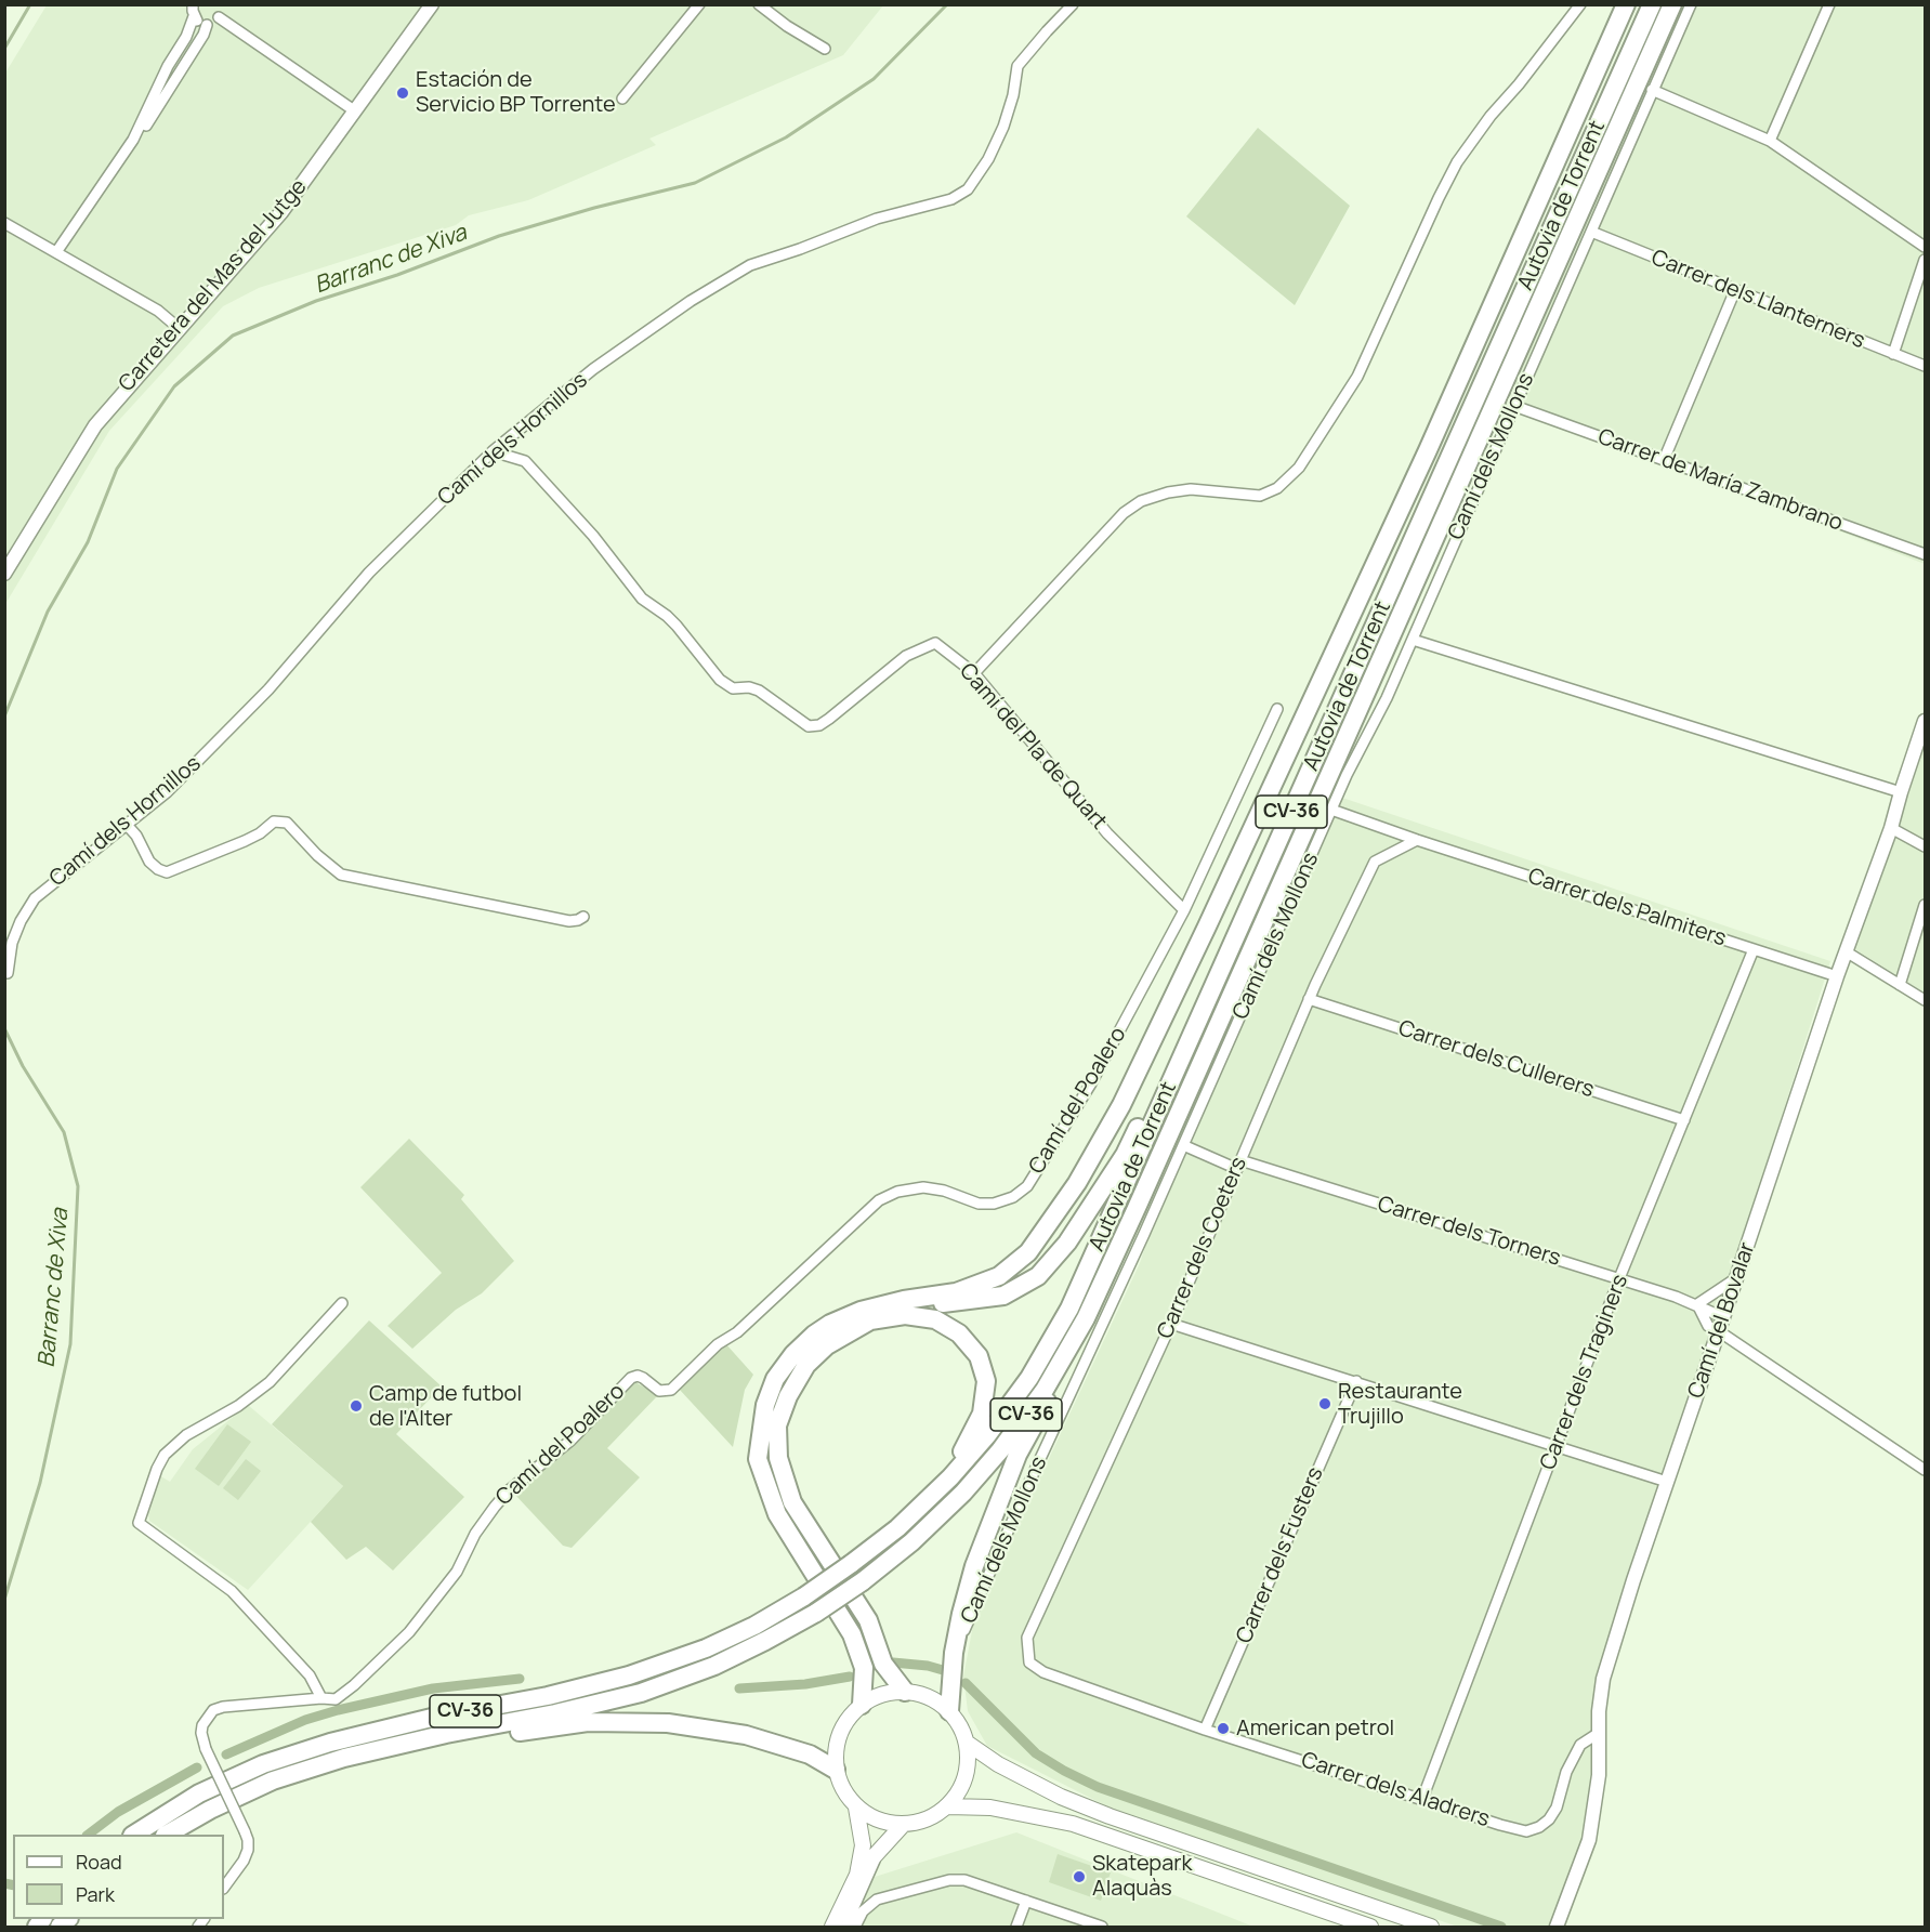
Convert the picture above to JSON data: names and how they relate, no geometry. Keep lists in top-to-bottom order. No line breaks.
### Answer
{"streets":{"highway":["Autovia de Torrent","CV-36"],"street":["Carretera del Mas del Jutge","Carrer dels Llanterners","Camí dels Hornillos","Camí dels Mollons","Carrer de María Zambrano","Camí del Pla de Quart","Carrer dels Palmiters","Carrer dels Cullerers","Camí del Poalero","Carrer dels Torners","Carrer dels Coeters","Camí del Bovalar","Carrer dels Traginers","Carrer dels Fusters","Carrer dels Aladrers"]},"crossings":[["Carrer dels Llanterners","Camí dels Mollons"],["Camí dels Hornillos","Camí del Pla de Quart"],["Camí dels Mollons","Carrer de María Zambrano"],["Camí dels Mollons","Carrer dels Palmiters"],["Camí dels Mollons","Carrer dels Torners"],["Camí del Pla de Quart","Camí del Poalero"],["Carrer dels Palmiters","Carrer dels Coeters"],["Carrer dels Palmiters","Camí del Bovalar"],["Carrer dels Palmiters","Carrer dels Traginers"],["Carrer dels Cullerers","Carrer dels Coeters"],["Carrer dels Cullerers","Carrer dels Traginers"],["Carrer dels Torners","Carrer dels Coeters"],["Carrer dels Torners","Camí del Bovalar"],["Carrer dels Torners","Carrer dels Traginers"],["Carrer dels Coeters","Carrer dels Aladrers"],["Camí del Bovalar","Carrer dels Aladrers"],["Carrer dels Traginers","Carrer dels Aladrers"],["Carrer dels Fusters","Carrer dels Aladrers"]],"water":["Barranc de Xiva"],"places":["Estación de Servicio BP Torrente","Restaurante Trujillo","Camp de futbol de l'Alter","American petrol","Skatepark Alaquàs"],"legend":["Road","Park"]}
